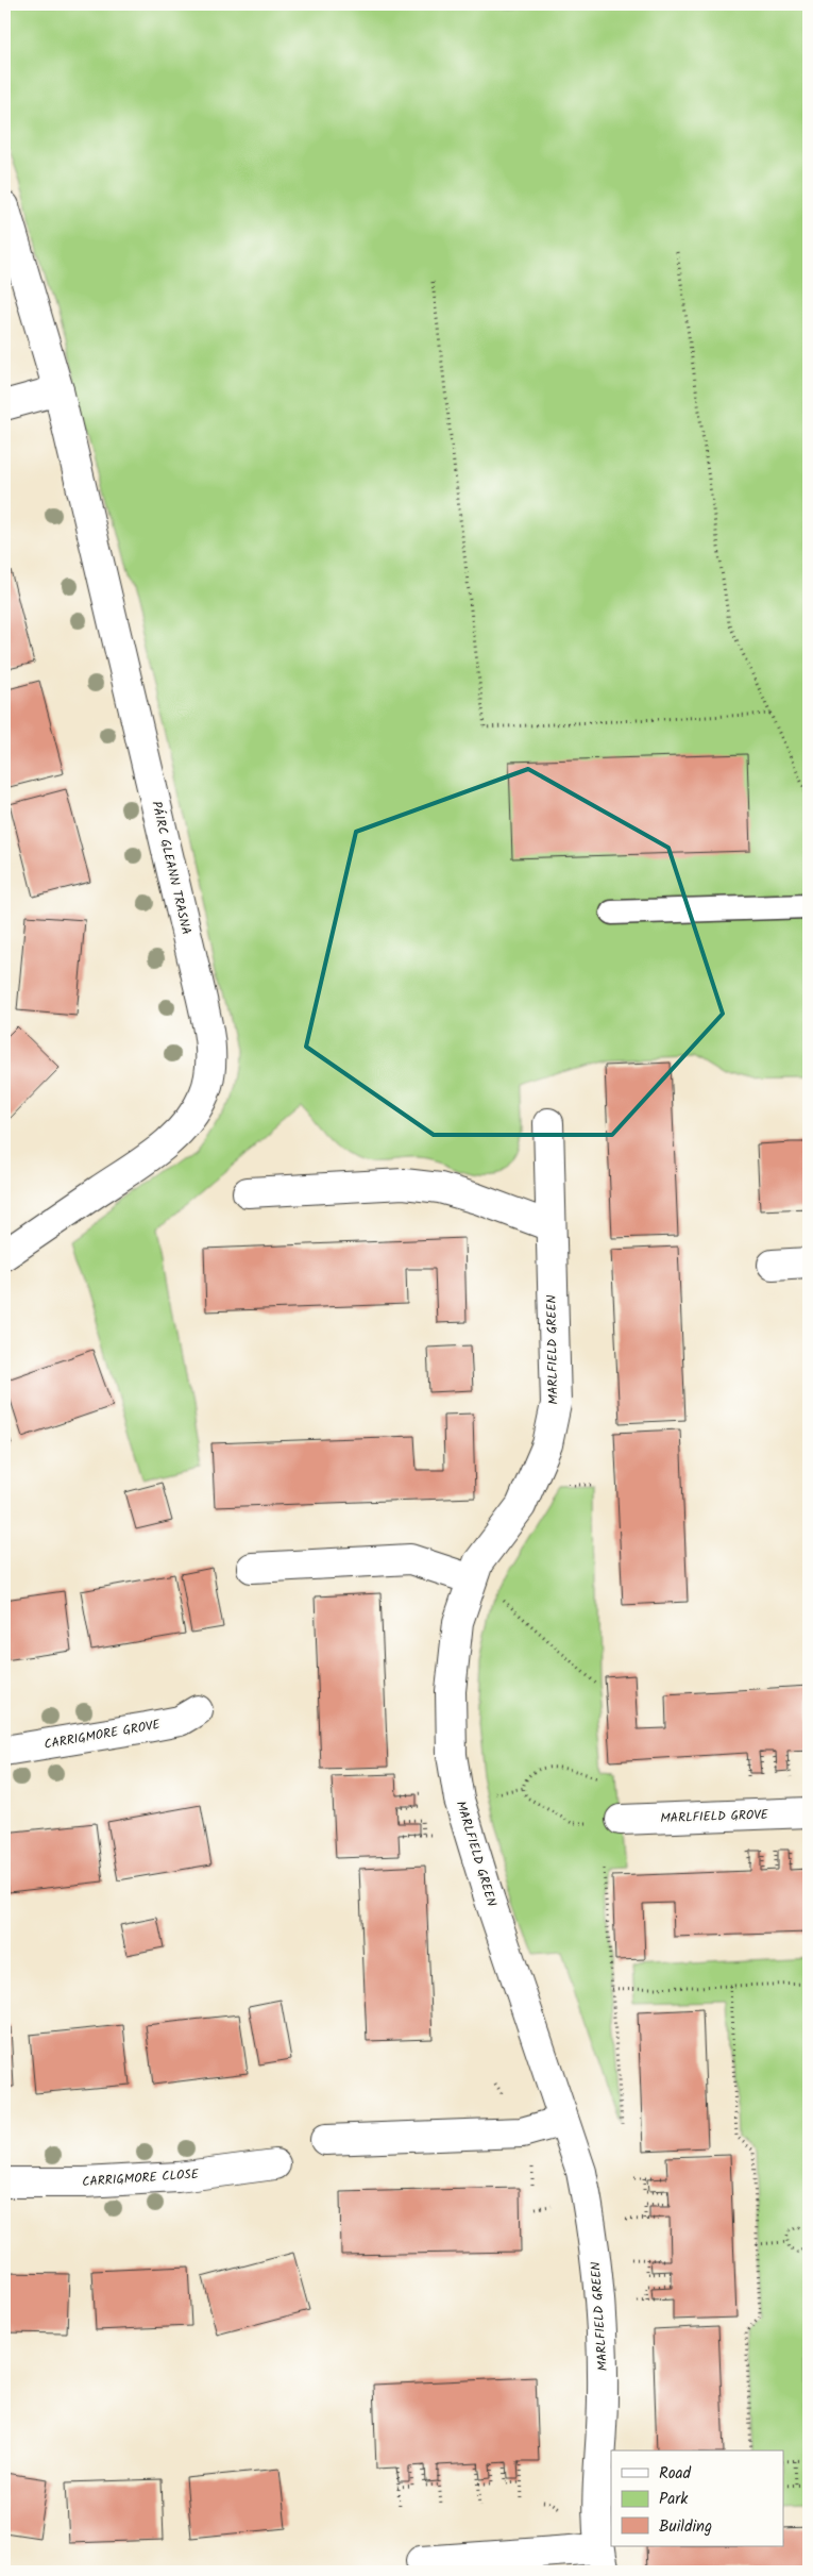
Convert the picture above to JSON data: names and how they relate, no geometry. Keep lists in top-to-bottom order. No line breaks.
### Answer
{"streets":{"street":["PÁIRC GLEANN TRASNA","MARLFIELD GREEN","CARRIGMORE GROVE","MARLFIELD GROVE","CARRIGMORE CLOSE"]},"legend":["Road","Park","Building"]}
